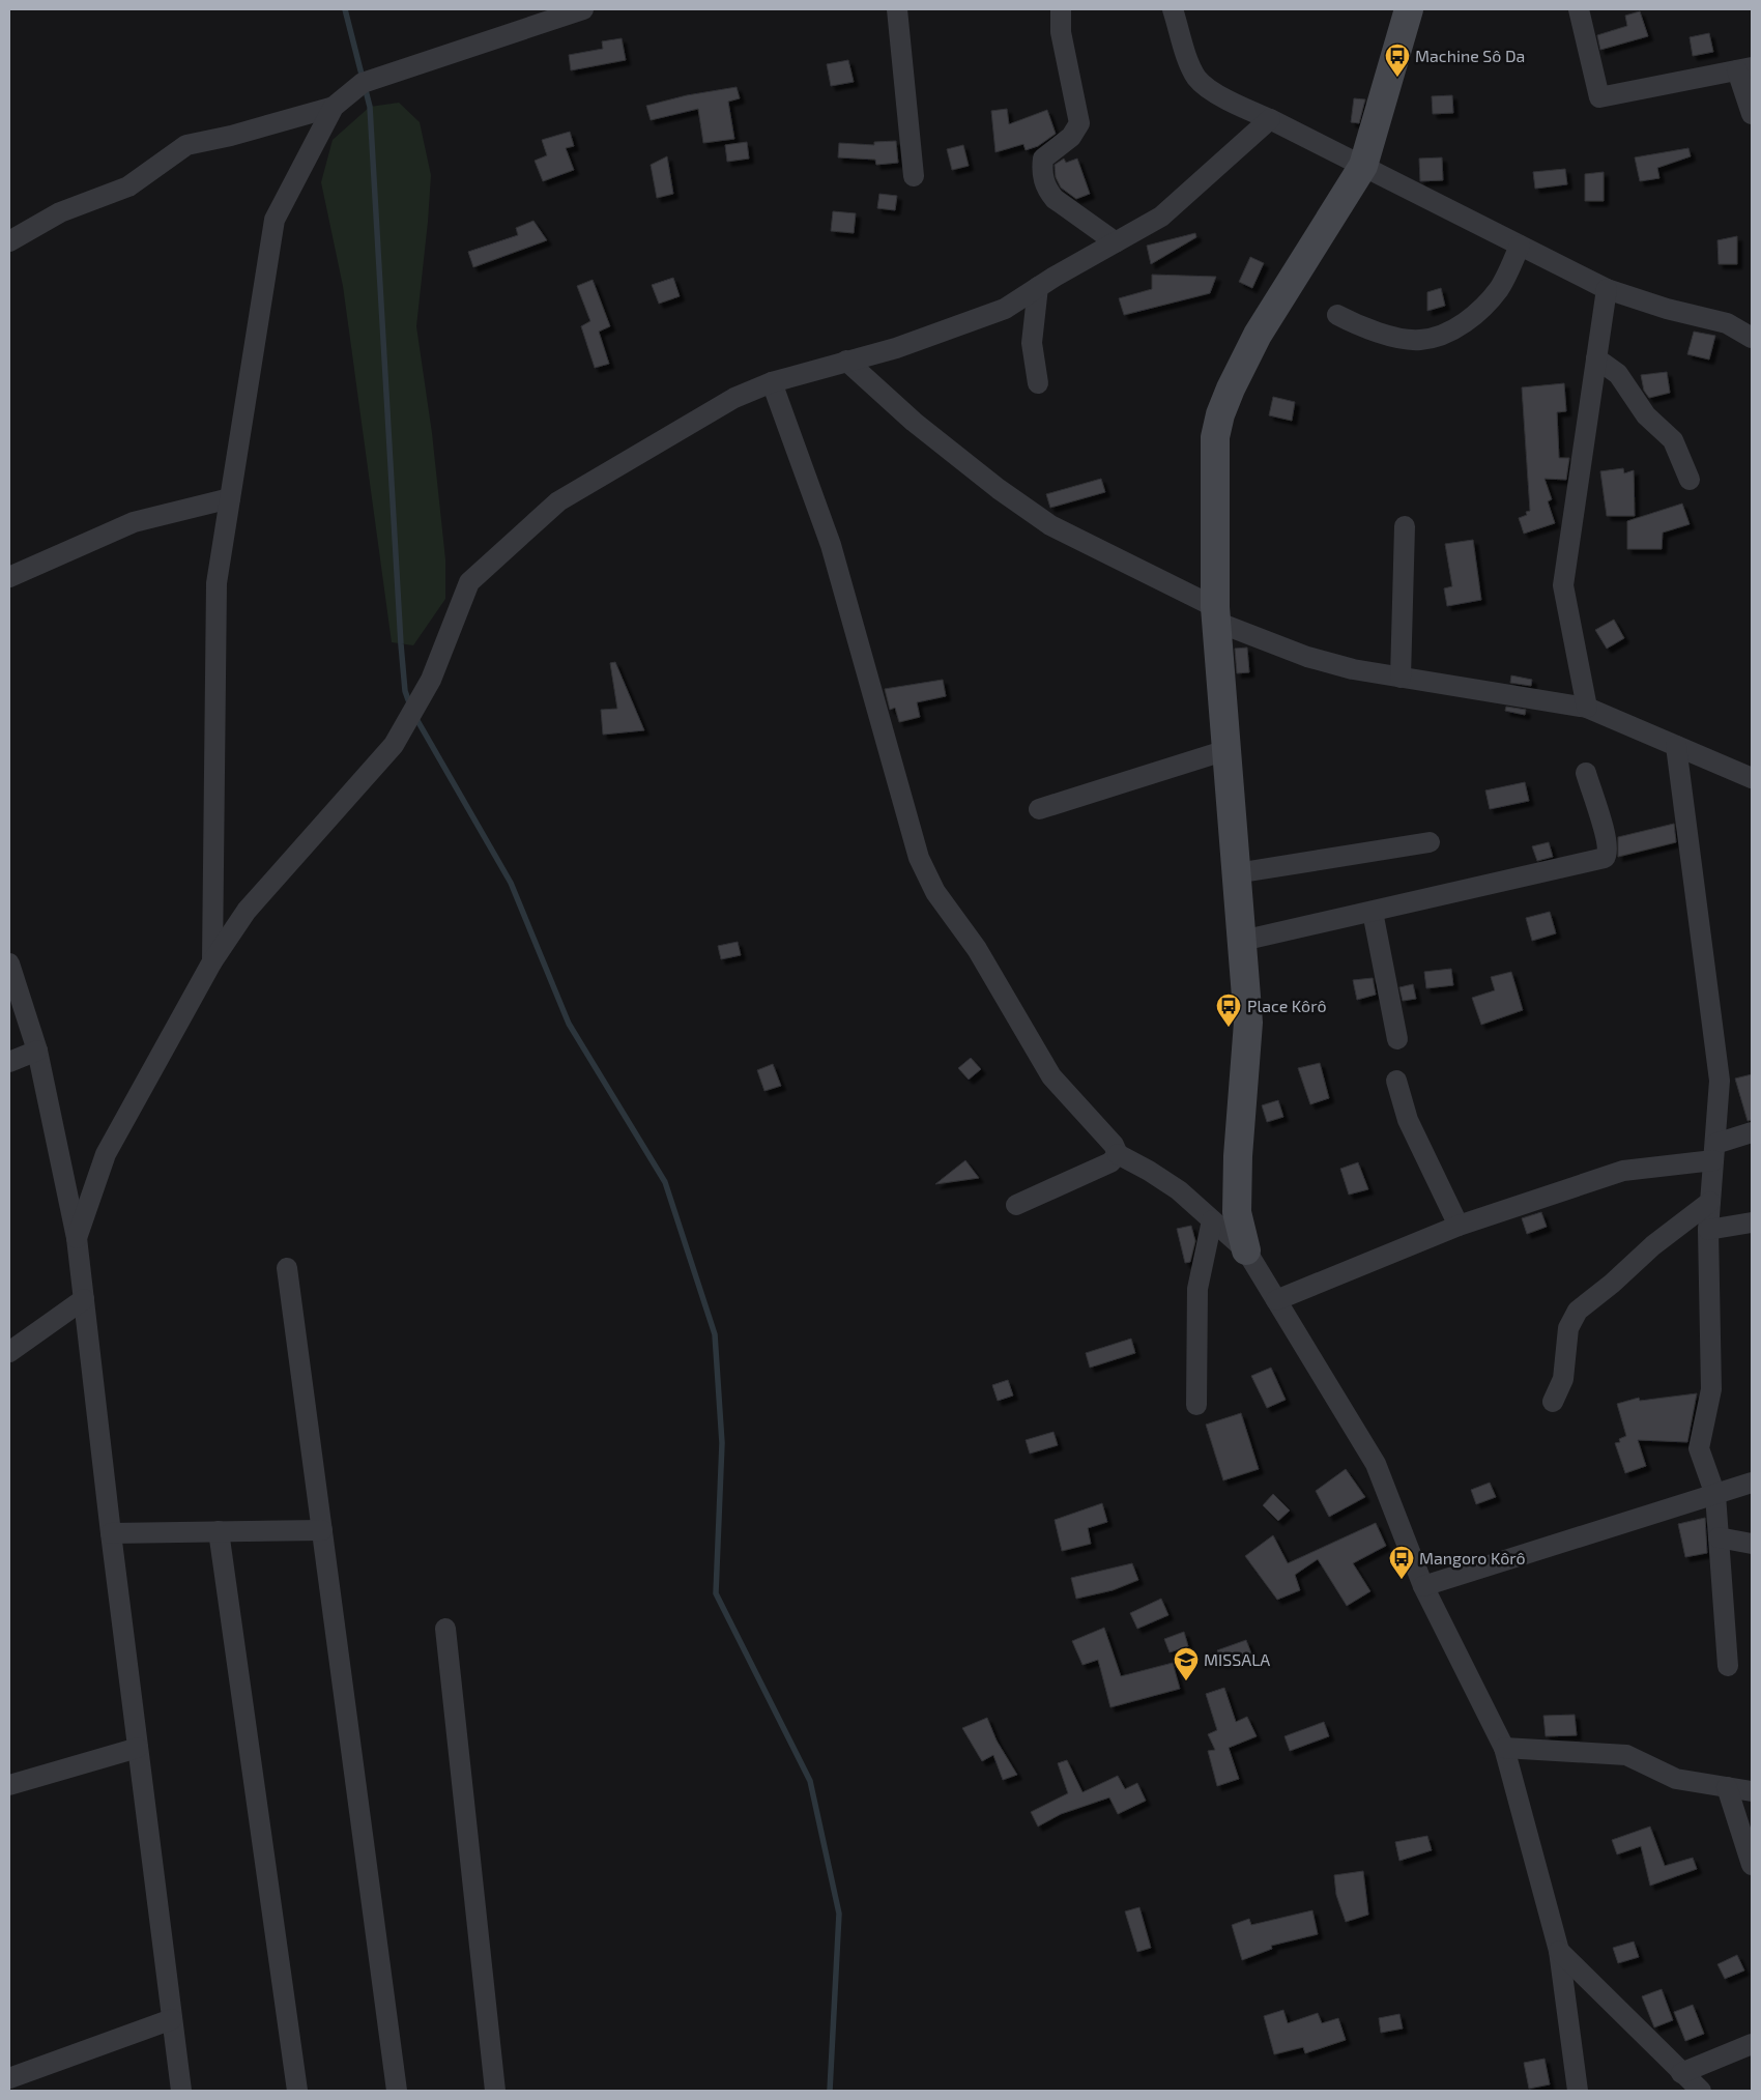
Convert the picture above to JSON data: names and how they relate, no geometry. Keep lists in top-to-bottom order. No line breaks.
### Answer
{"places":{"bus stop":["Machine Sô Da","Place Kôrô","Mangoro Kôrô"],"school or university":["MISSALA"]}}
